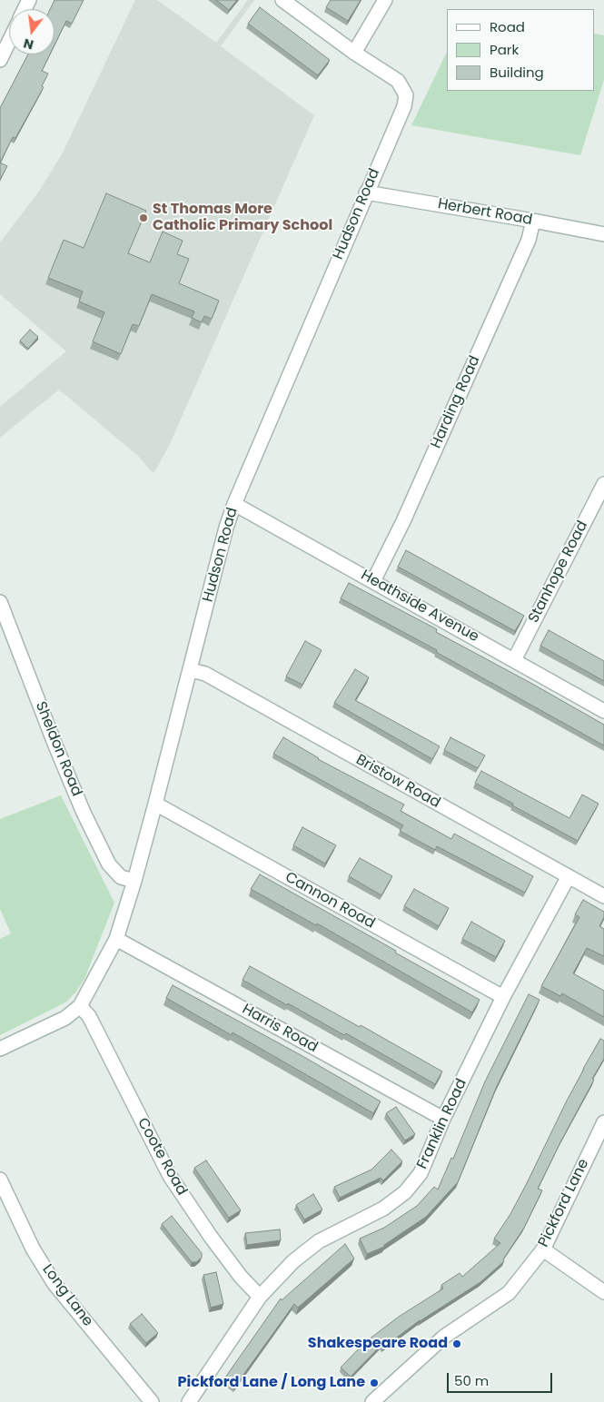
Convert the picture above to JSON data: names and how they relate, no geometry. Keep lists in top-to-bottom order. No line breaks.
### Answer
{"streets":{"street":["Herbert Road","Hudson Road","Harding Road","Stanhope Road","Heathside Avenue","Sheldon Road","Bristow Road","Cannon Road","Harris Road","Franklin Road","Coote Road","Pickford Lane","Long Lane"]},"crossings":[["Herbert Road","Hudson Road"],["Herbert Road","Harding Road"],["Hudson Road","Heathside Avenue"],["Hudson Road","Sheldon Road"],["Hudson Road","Bristow Road"],["Hudson Road","Cannon Road"],["Hudson Road","Harris Road"],["Hudson Road","Coote Road"],["Harding Road","Heathside Avenue"],["Stanhope Road","Heathside Avenue"],["Bristow Road","Franklin Road"],["Cannon Road","Franklin Road"],["Harris Road","Franklin Road"],["Franklin Road","Coote Road"]],"places":["St Thomas More Catholic Primary School","Shakespeare Road","Pickford Lane / Long Lane"],"legend":["Road","Park","Building"],"scale_bar":"50 m","north":"bottom"}
